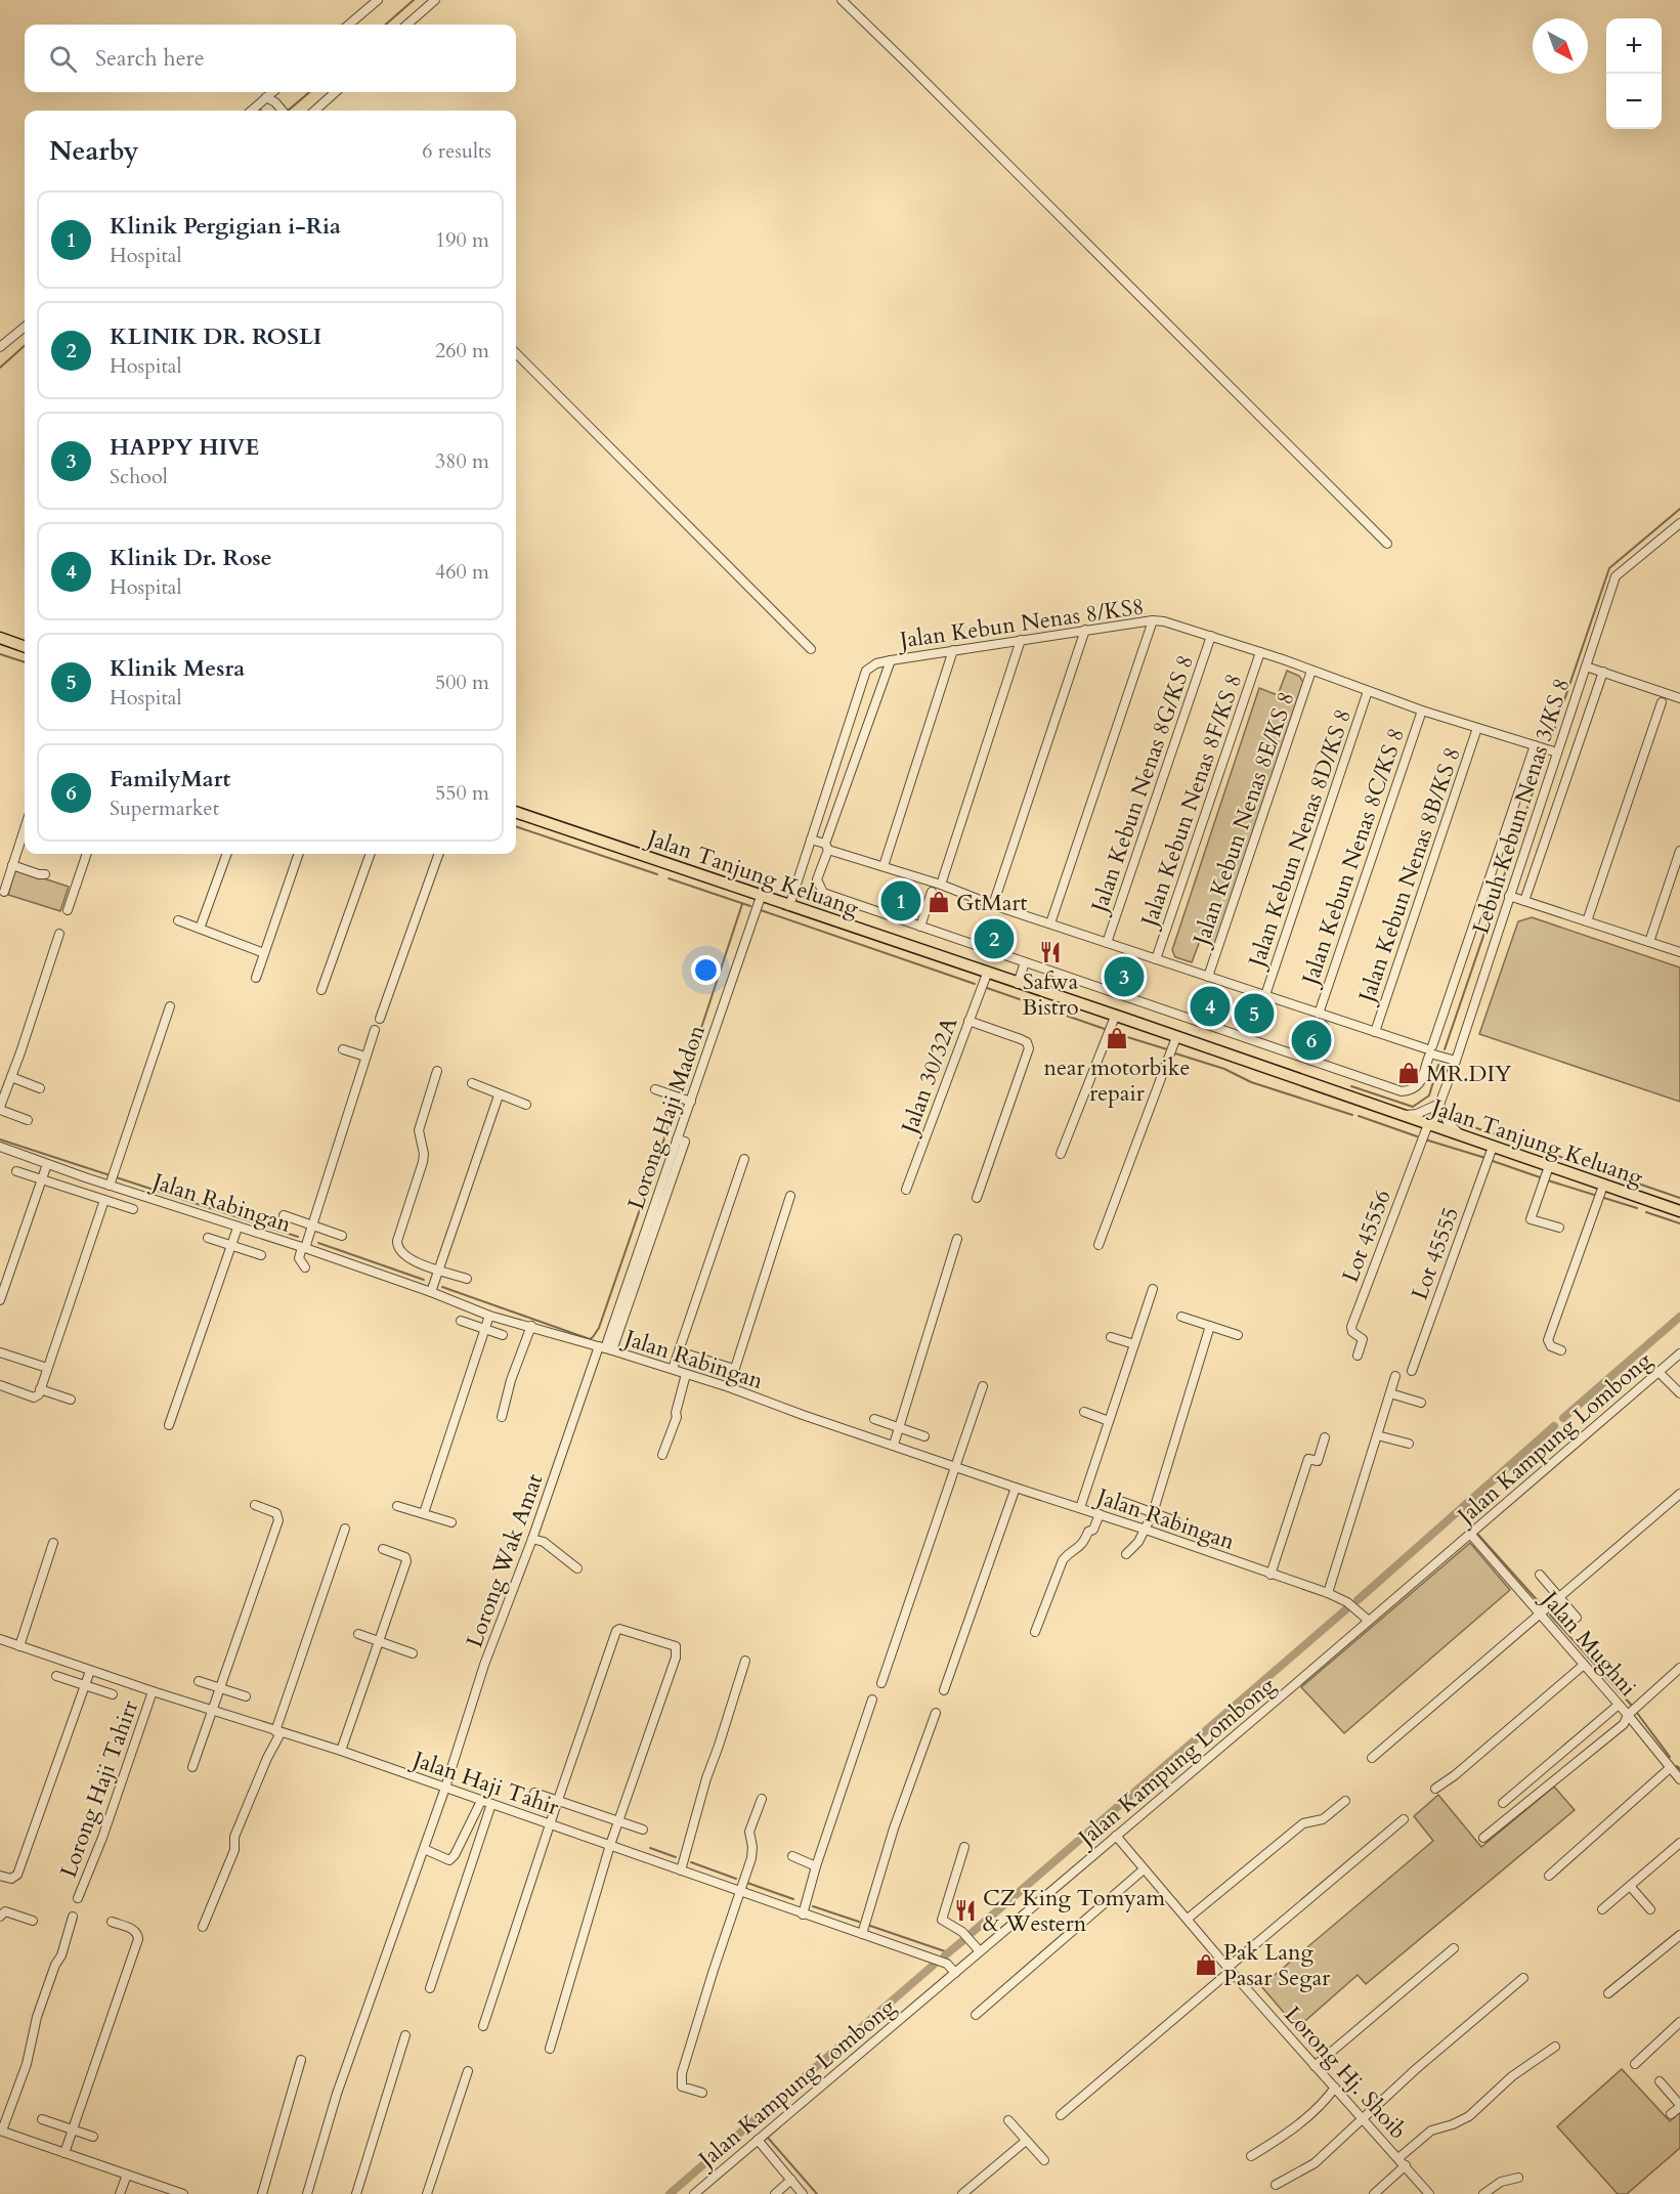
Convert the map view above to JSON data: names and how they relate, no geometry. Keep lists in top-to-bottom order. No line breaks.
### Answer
{"streets":{"main road":["Jalan Tanjung Keluang"],"street":["Jalan Kebun Nenas 8/KS8","Jalan Kebun Nenas 8G/KS 8","Jalan Kebun Nenas 8F/KS 8","Lebuh Kebun Nenas 3/KS 8","Jalan Kebun Nenas 8E/KS 8","Jalan Kebun Nenas 8D/KS 8","Jalan Kebun Nenas 8C/KS 8","Jalan Kebun Nenas 8B/KS 8","Jalan 30/32A","Lorong Haji Madon","Jalan Rabingan","Lot 45556","Lot 45555","Jalan Kampung Lombong","Lorong Wak Amat","Jalan Mughni","Jalan Haji Tahir","Lorong Haji Tahirr","Lorong Hj. Shoib"]},"crossings":[["Jalan Kebun Nenas 8/KS8","Jalan Kebun Nenas 8G/KS 8"],["Jalan Kebun Nenas 8/KS8","Jalan Kebun Nenas 8F/KS 8"],["Jalan Kebun Nenas 8/KS8","Lebuh Kebun Nenas 3/KS 8"],["Jalan Kebun Nenas 8/KS8","Jalan Kebun Nenas 8E/KS 8"],["Jalan Kebun Nenas 8/KS8","Jalan Kebun Nenas 8D/KS 8"],["Jalan Kebun Nenas 8/KS8","Jalan Kebun Nenas 8C/KS 8"],["Jalan Kebun Nenas 8/KS8","Jalan Tanjung Keluang"],["Jalan Kebun Nenas 8/KS8","Jalan Kebun Nenas 8B/KS 8"],["Lebuh Kebun Nenas 3/KS 8","Jalan Tanjung Keluang"],["Lebuh Kebun Nenas 3/KS 8","Lot 45556"],["Jalan Tanjung Keluang","Jalan 30/32A"],["Jalan Tanjung Keluang","Lorong Haji Madon"],["Jalan Tanjung Keluang","Lot 45556"],["Jalan Tanjung Keluang","Lot 45555"],["Lorong Haji Madon","Lorong Wak Amat"],["Jalan Rabingan","Jalan Kampung Lombong"],["Jalan Rabingan","Lorong Wak Amat"],["Jalan Kampung Lombong","Jalan Mughni"],["Jalan Kampung Lombong","Jalan Haji Tahir"],["Jalan Kampung Lombong","Lorong Hj. Shoib"],["Lorong Wak Amat","Jalan Haji Tahir"],["Jalan Haji Tahir","Lorong Haji Tahirr"]],"places":{"shop":["GtMart","near motorbike repair","MR.DIY","Pak Lang Pasar Segar"],"restaurant":["Safwa Bistro","CZ King Tomyam & Western"]},"north":"bottom right","page":{"map_buttons":["+","−"],"search":"Search here","heading":["Nearby","6 results"],"list":[{"mark":"1","name":"Klinik Pergigian i-Ria","note":"Hospital","value":"190 m"},{"mark":"2","name":"KLINIK DR. ROSLI","note":"Hospital","value":"260 m"},{"mark":"3","name":"HAPPY HIVE","note":"School","value":"380 m"},{"mark":"4","name":"Klinik Dr. Rose","note":"Hospital","value":"460 m"},{"mark":"5","name":"Klinik Mesra","note":"Hospital","value":"500 m"},{"mark":"6","name":"FamilyMart","note":"Supermarket","value":"550 m"}],"pins":["1","2","3","4","5","6"]}}
